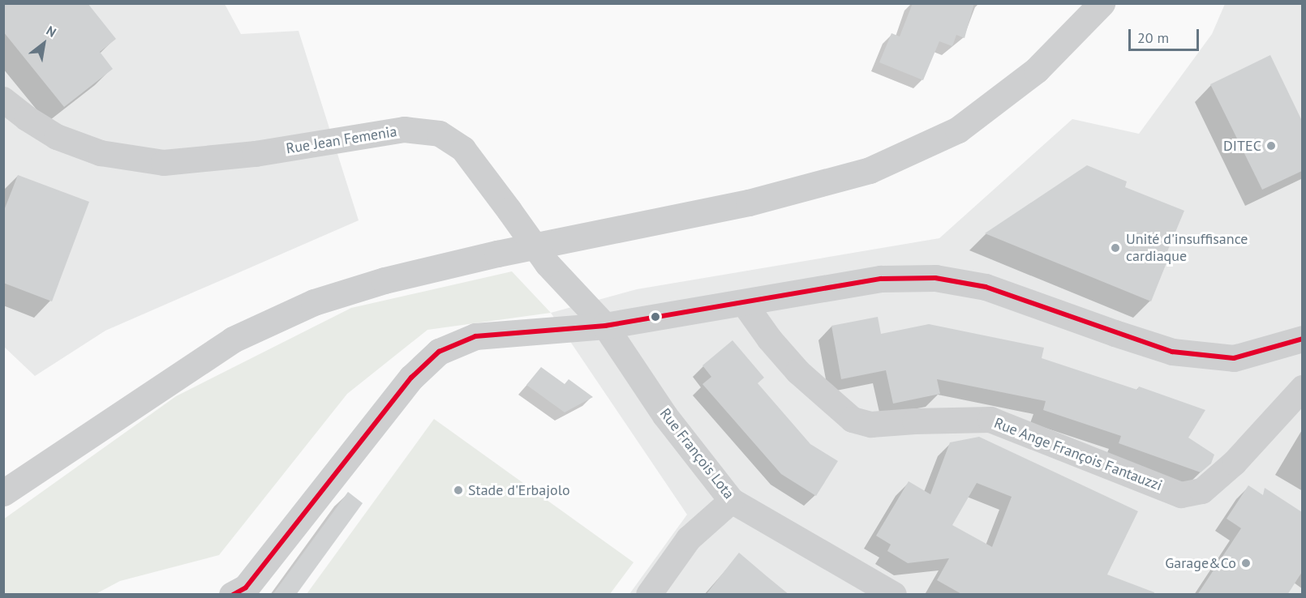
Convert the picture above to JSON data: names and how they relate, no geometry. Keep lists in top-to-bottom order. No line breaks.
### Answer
{"streets":{"street":["Rue Jean Femenia","Rue François Lota","Rue Ange François Fantauzzi"]},"crossings":[["Rue Jean Femenia","Rue François Lota"]],"places":["DITEC","Unité d'insuffisance cardiaque","Stade d'Erbajolo","Garage&Co"],"scale_bar":"20 m","north":"top right"}
